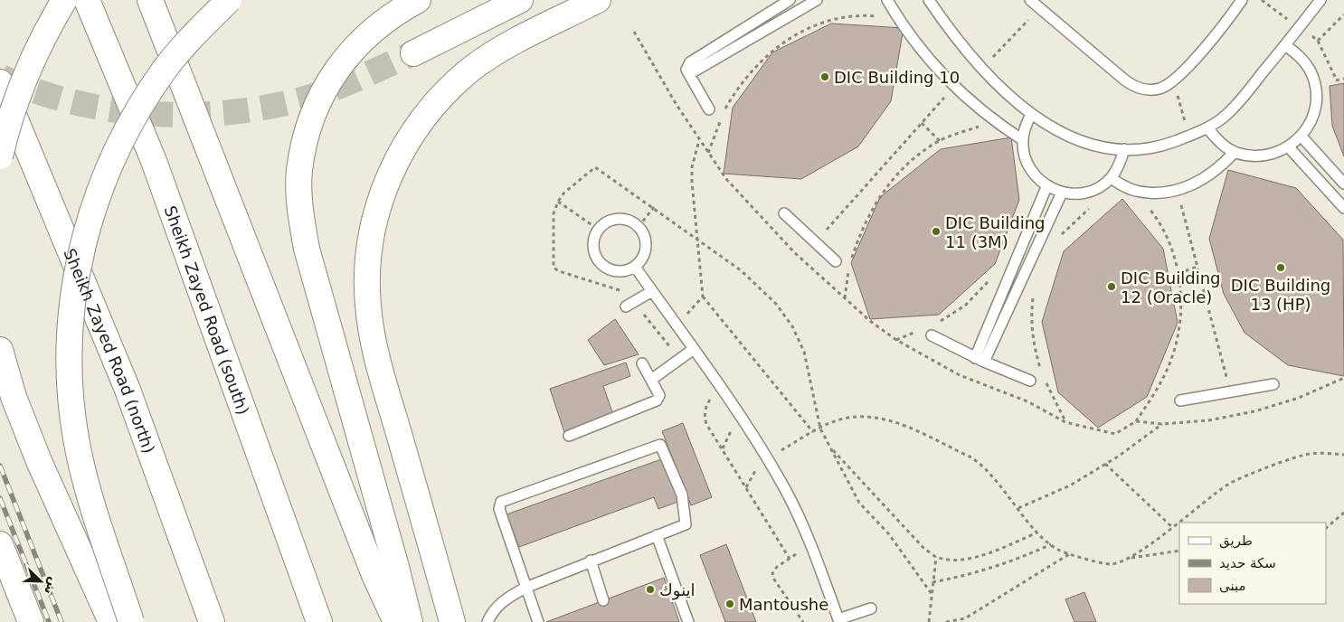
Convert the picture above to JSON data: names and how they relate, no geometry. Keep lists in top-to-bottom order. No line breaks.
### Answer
{"streets":{"main road":["Sheikh Zayed Road (south)","Sheikh Zayed Road (north)"]},"places":["DIC Building 10","DIC Building 11 (3M)","DIC Building 13 (HP)","DIC Building 12 (Oracle)","اينوك","Mantoushe"],"legend":["طريق","سكة حديد","مبنى"],"north":"bottom right"}
